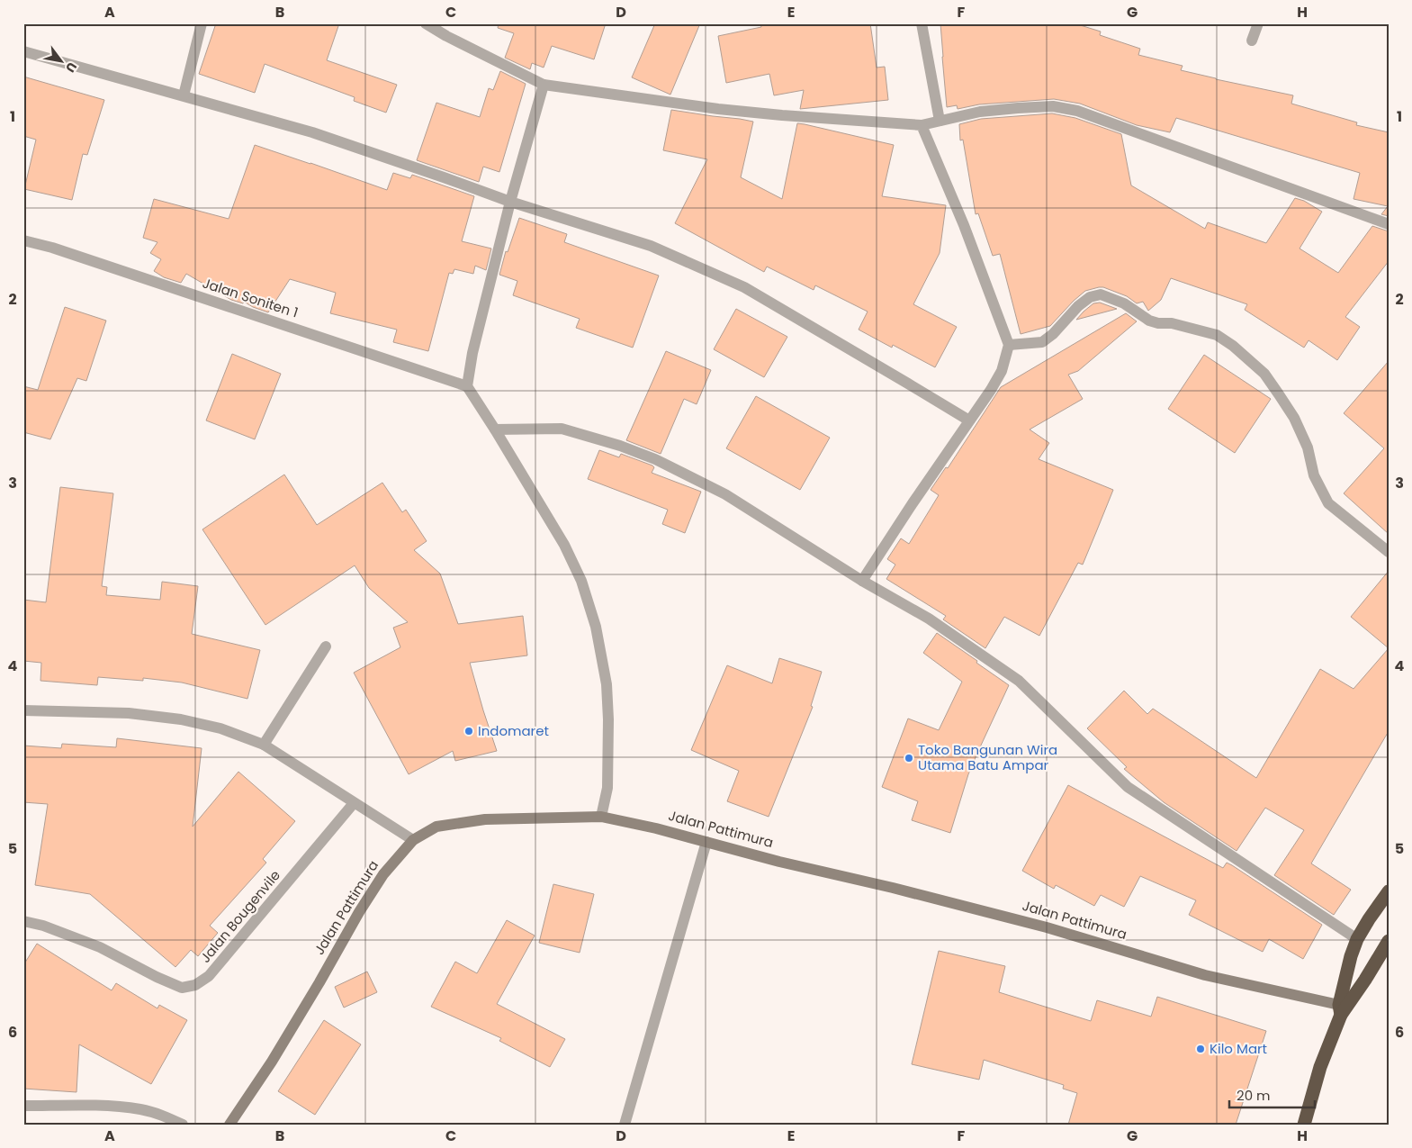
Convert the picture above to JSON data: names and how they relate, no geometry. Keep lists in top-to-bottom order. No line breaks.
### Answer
{"streets":{"street":["Jalan Soniten 1","Jalan Pattimura","Jalan Bougenvile"]},"places":["Indomaret","Toko Bangunan Wira Utama Batu Ampar","Kilo Mart"],"scale_bar":"20 m","north":"bottom right","grid":{"columns":["A","B","C","D","E","F","G","H"],"rows":["1","2","3","4","5","6"]}}
